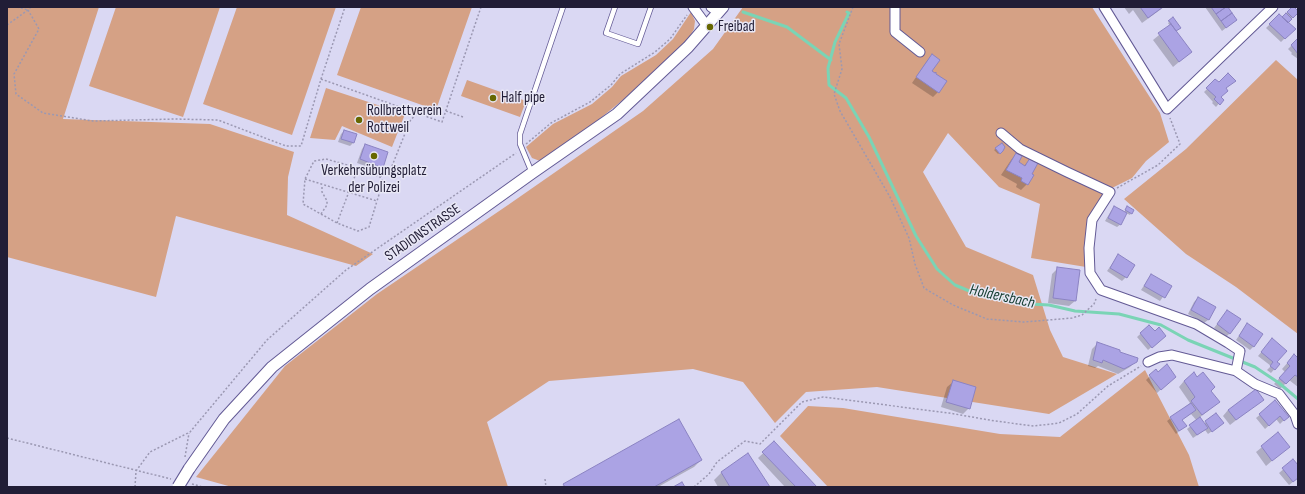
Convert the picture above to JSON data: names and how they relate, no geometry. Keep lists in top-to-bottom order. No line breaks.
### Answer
{"streets":{"street":["STADIONSTRASSE"]},"water":["Holdersbach"],"places":["Freibad","Half pipe","Rollbrettverein Rottweil","Verkehrsübungsplatz der Polizei"]}
